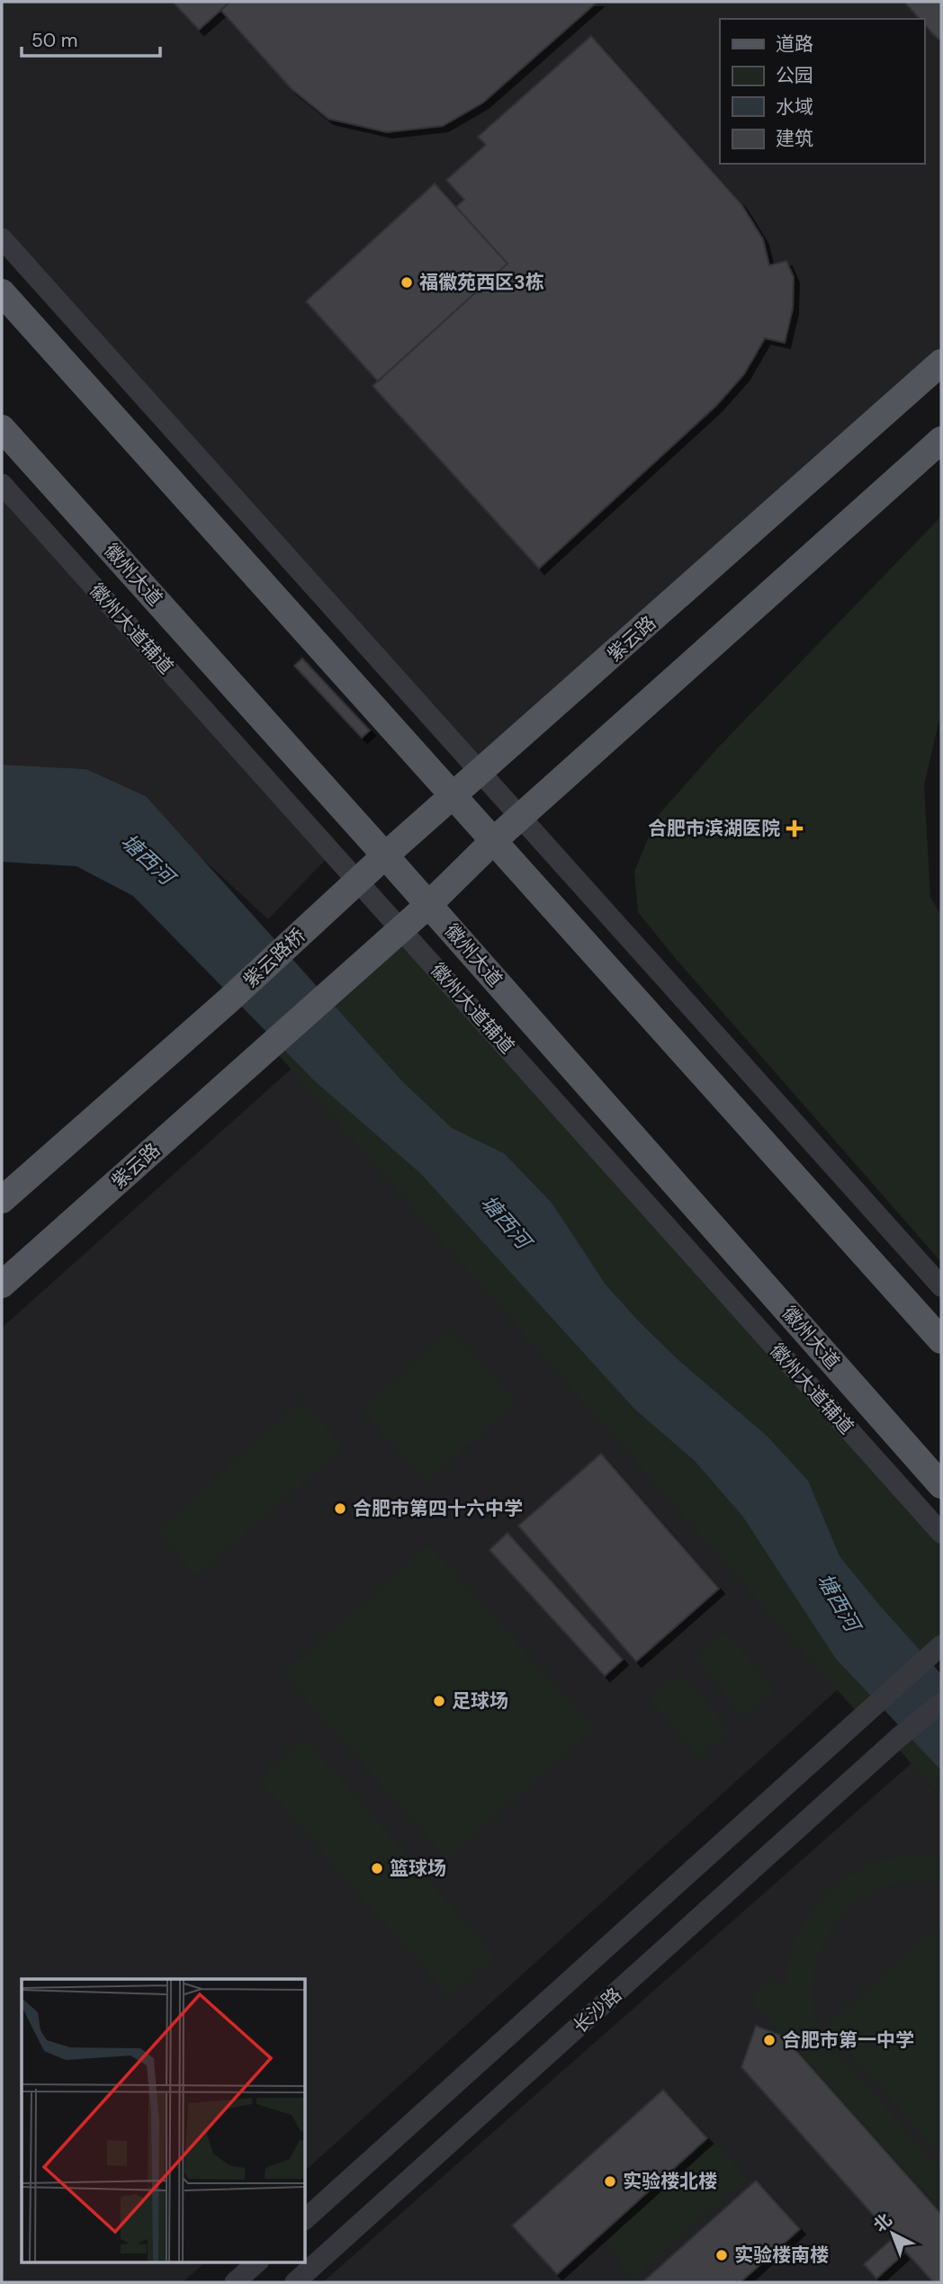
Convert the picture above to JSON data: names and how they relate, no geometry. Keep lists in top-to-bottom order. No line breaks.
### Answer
{"streets":{"main road":["徽州大道","紫云路","紫云路桥"],"street":["徽州大道辅道","长沙路"]},"crossings":[["徽州大道","紫云路"],["徽州大道辅道","紫云路"],["紫云路","紫云路桥"]],"water":["塘西河"],"places":{"other":["福徽苑西区3栋","合肥市第四十六中学","足球场","篮球场","合肥市第一中学","实验楼北楼","实验楼南楼"],"health":["合肥市滨湖医院"]},"legend":["道路","公园","水域","建筑"],"scale_bar":"50 m","north":"top left"}
